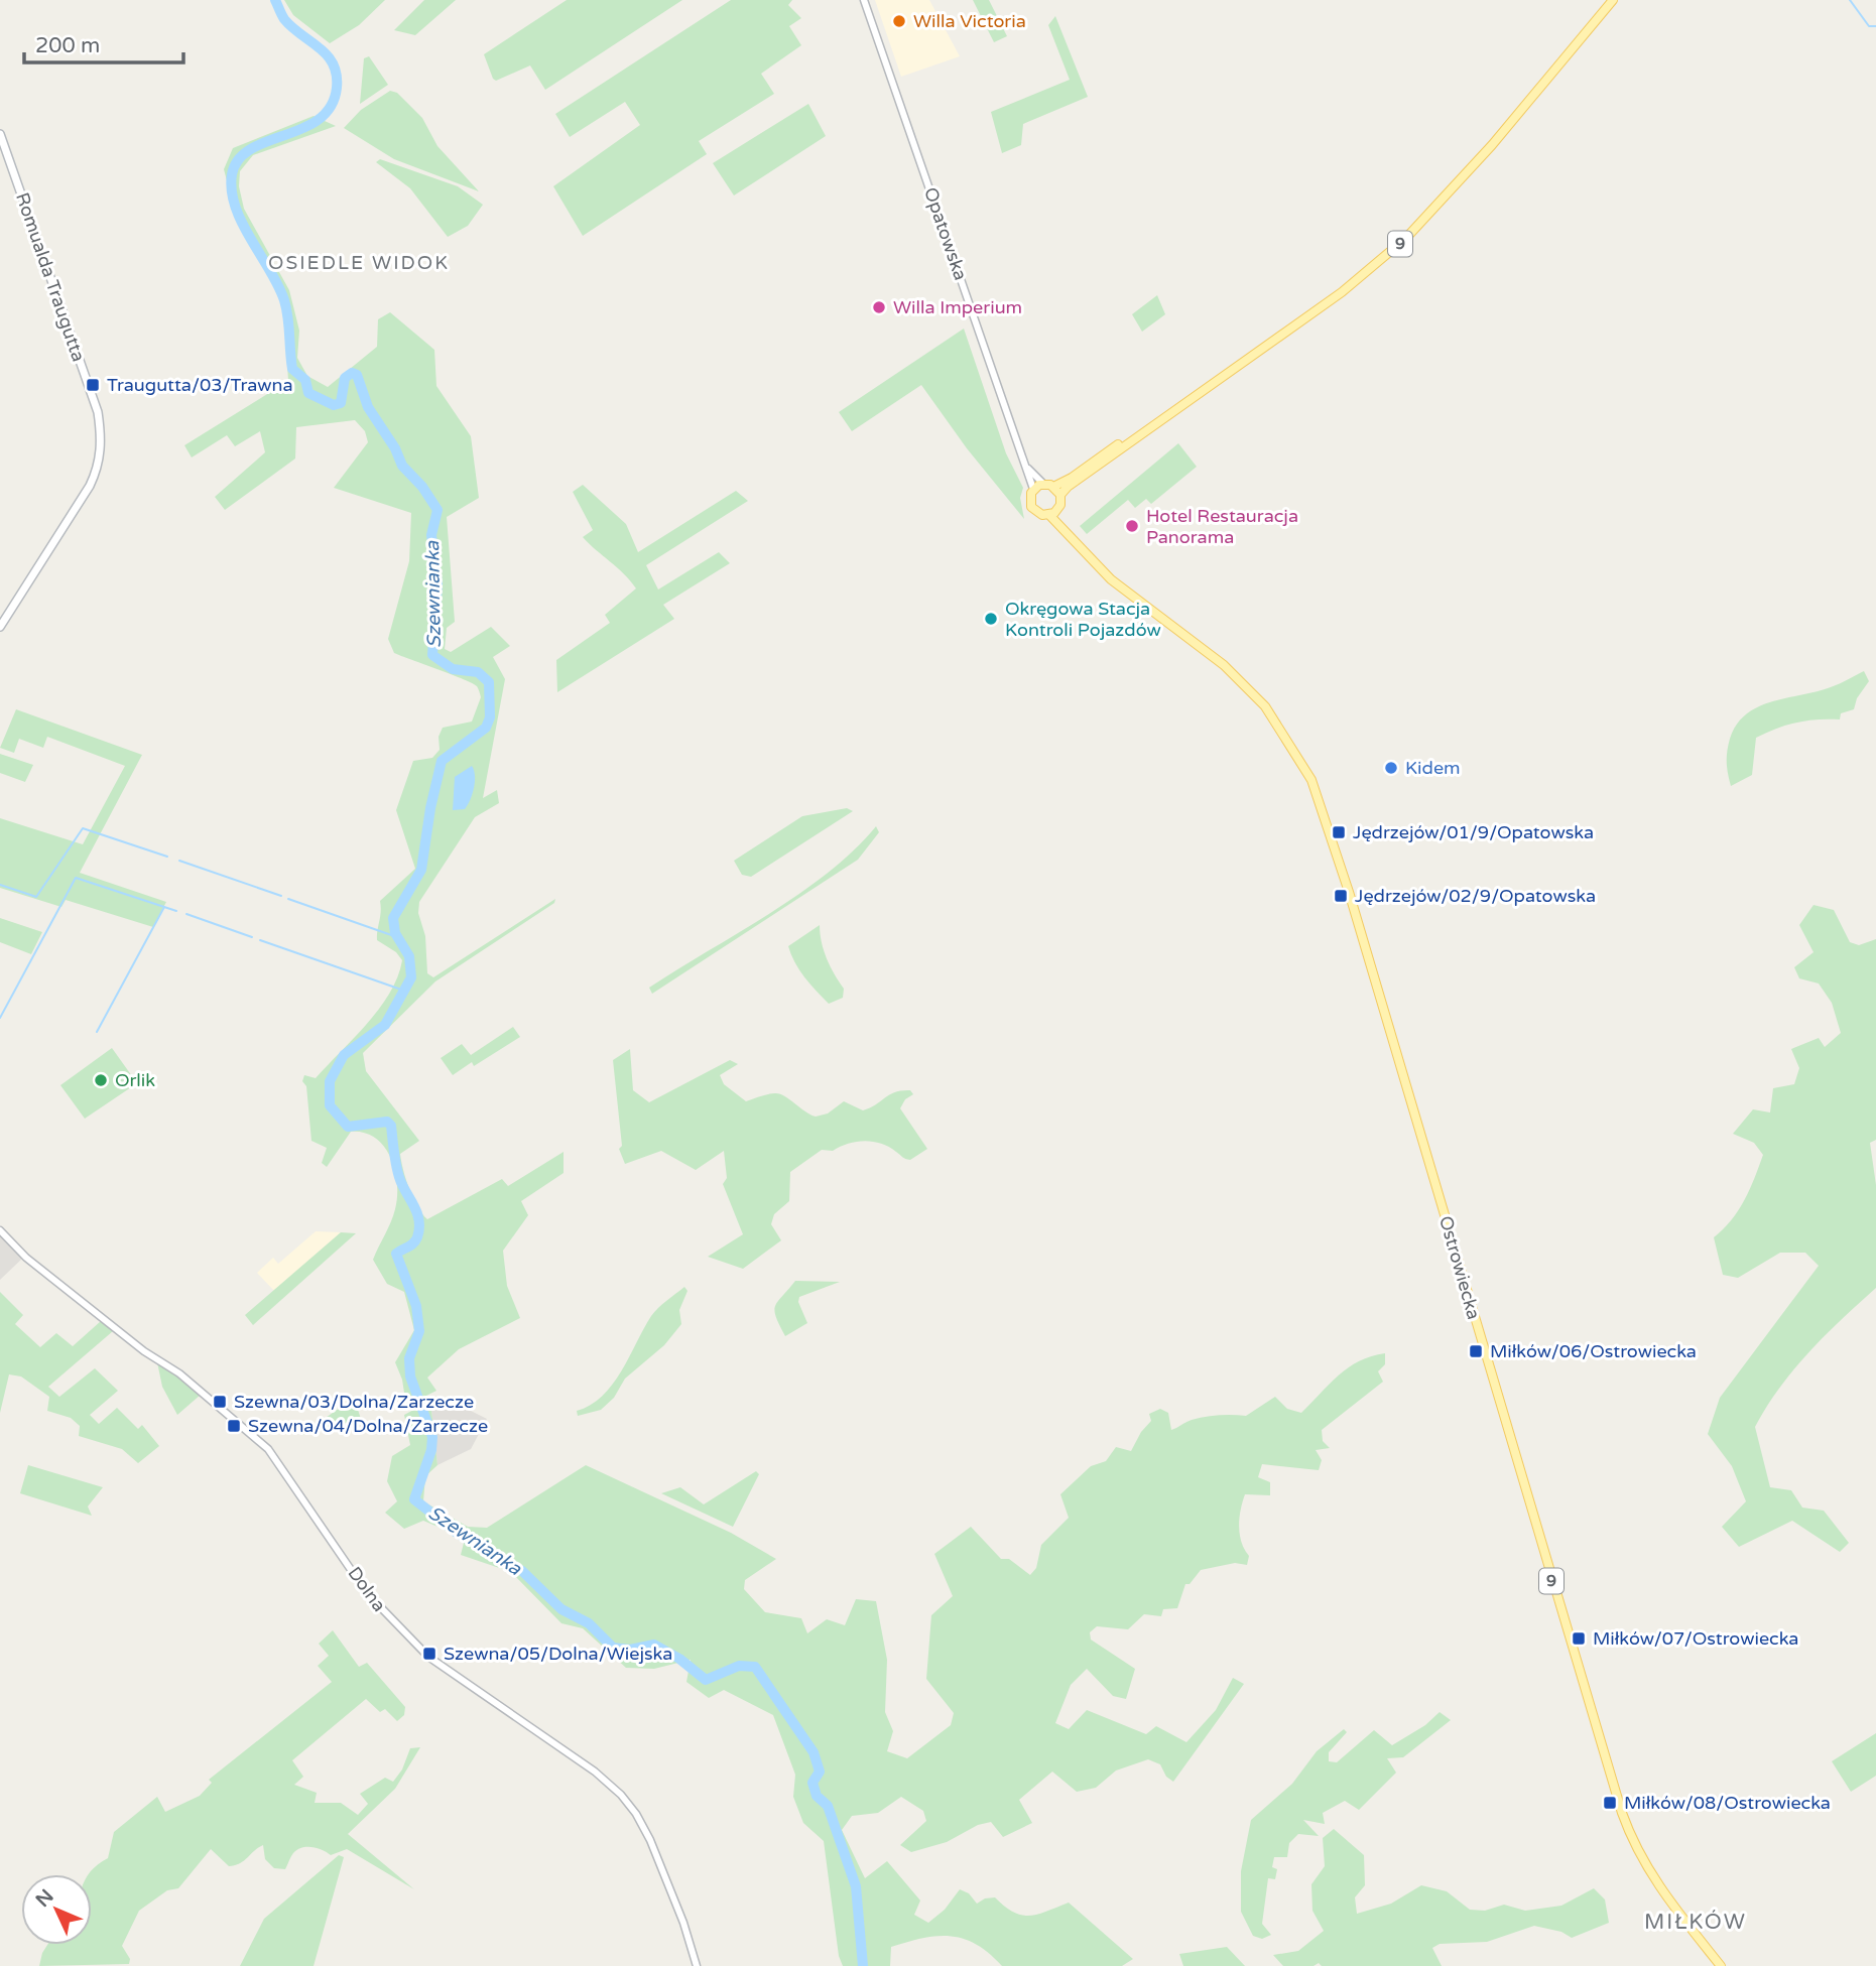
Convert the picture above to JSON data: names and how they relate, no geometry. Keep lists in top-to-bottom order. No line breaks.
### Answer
{"streets":{"main road":["9","Romualda Traugutta","Ostrowiecka"],"street":["Opatowska","Dolna"]},"crossings":[["Opatowska","9"],["9","Ostrowiecka"]],"districts":["OSIEDLE WIDOK","MIŁKÓW"],"water":["Szewnianka"],"places":{"other":["Willa Victoria","Willa Imperium","Hotel Restauracja Panorama","Okręgowa Stacja Kontroli Pojazdów","Kidem","Orlik"],"transit":["Traugutta/03/Trawna","Jędrzejów/01/9/Opatowska","Jędrzejów/02/9/Opatowska","Miłków/06/Ostrowiecka","Szewna/03/Dolna/Zarzecze","Szewna/04/Dolna/Zarzecze","Miłków/07/Ostrowiecka","Szewna/05/Dolna/Wiejska","Miłków/08/Ostrowiecka"]},"scale_bar":"200 m","north":"top left"}
